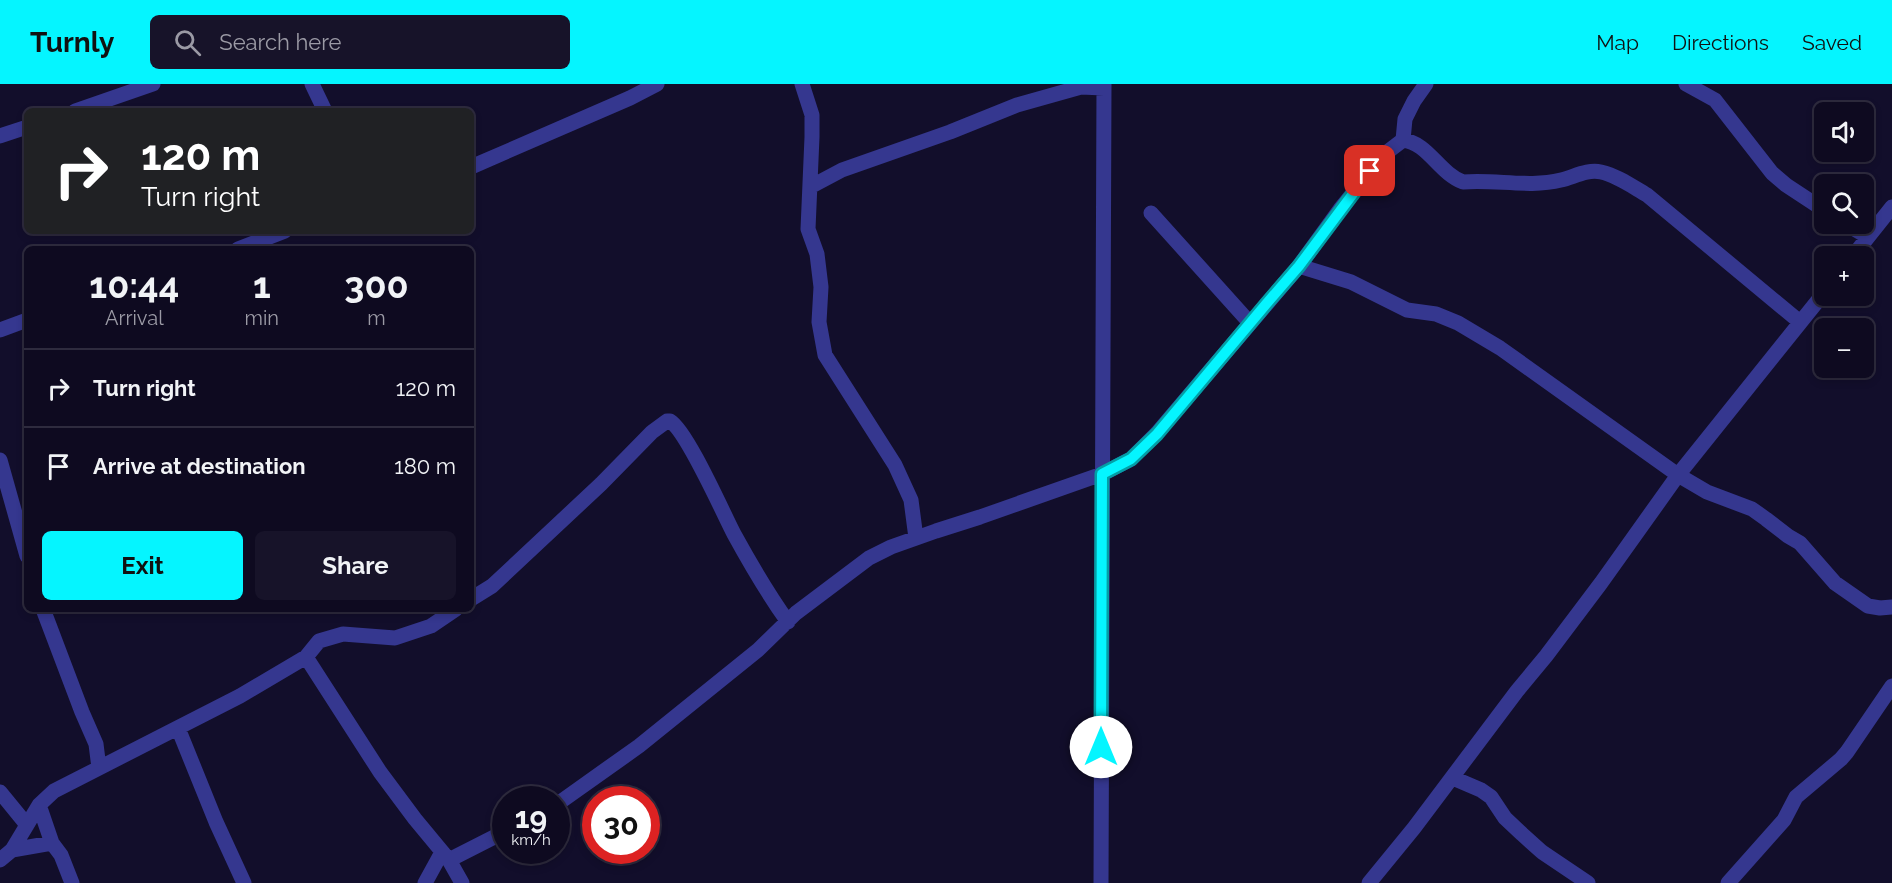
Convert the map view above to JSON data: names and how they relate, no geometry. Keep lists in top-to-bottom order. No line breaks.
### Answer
{"page":{"header":"Turnly","search":"Search here","nav":["Map","Directions","Saved"],"map_buttons":["+","−"],"turn":["120 m","Turn right"],"eta":["10:44","Arrival","1","min","300","m"],"list":[{"name":"Turn right","value":"120 m"},{"name":"Arrive at destination","value":"180 m"}],"buttons":["Exit","Share"],"speed":"19 km/h","limit":"30"}}
